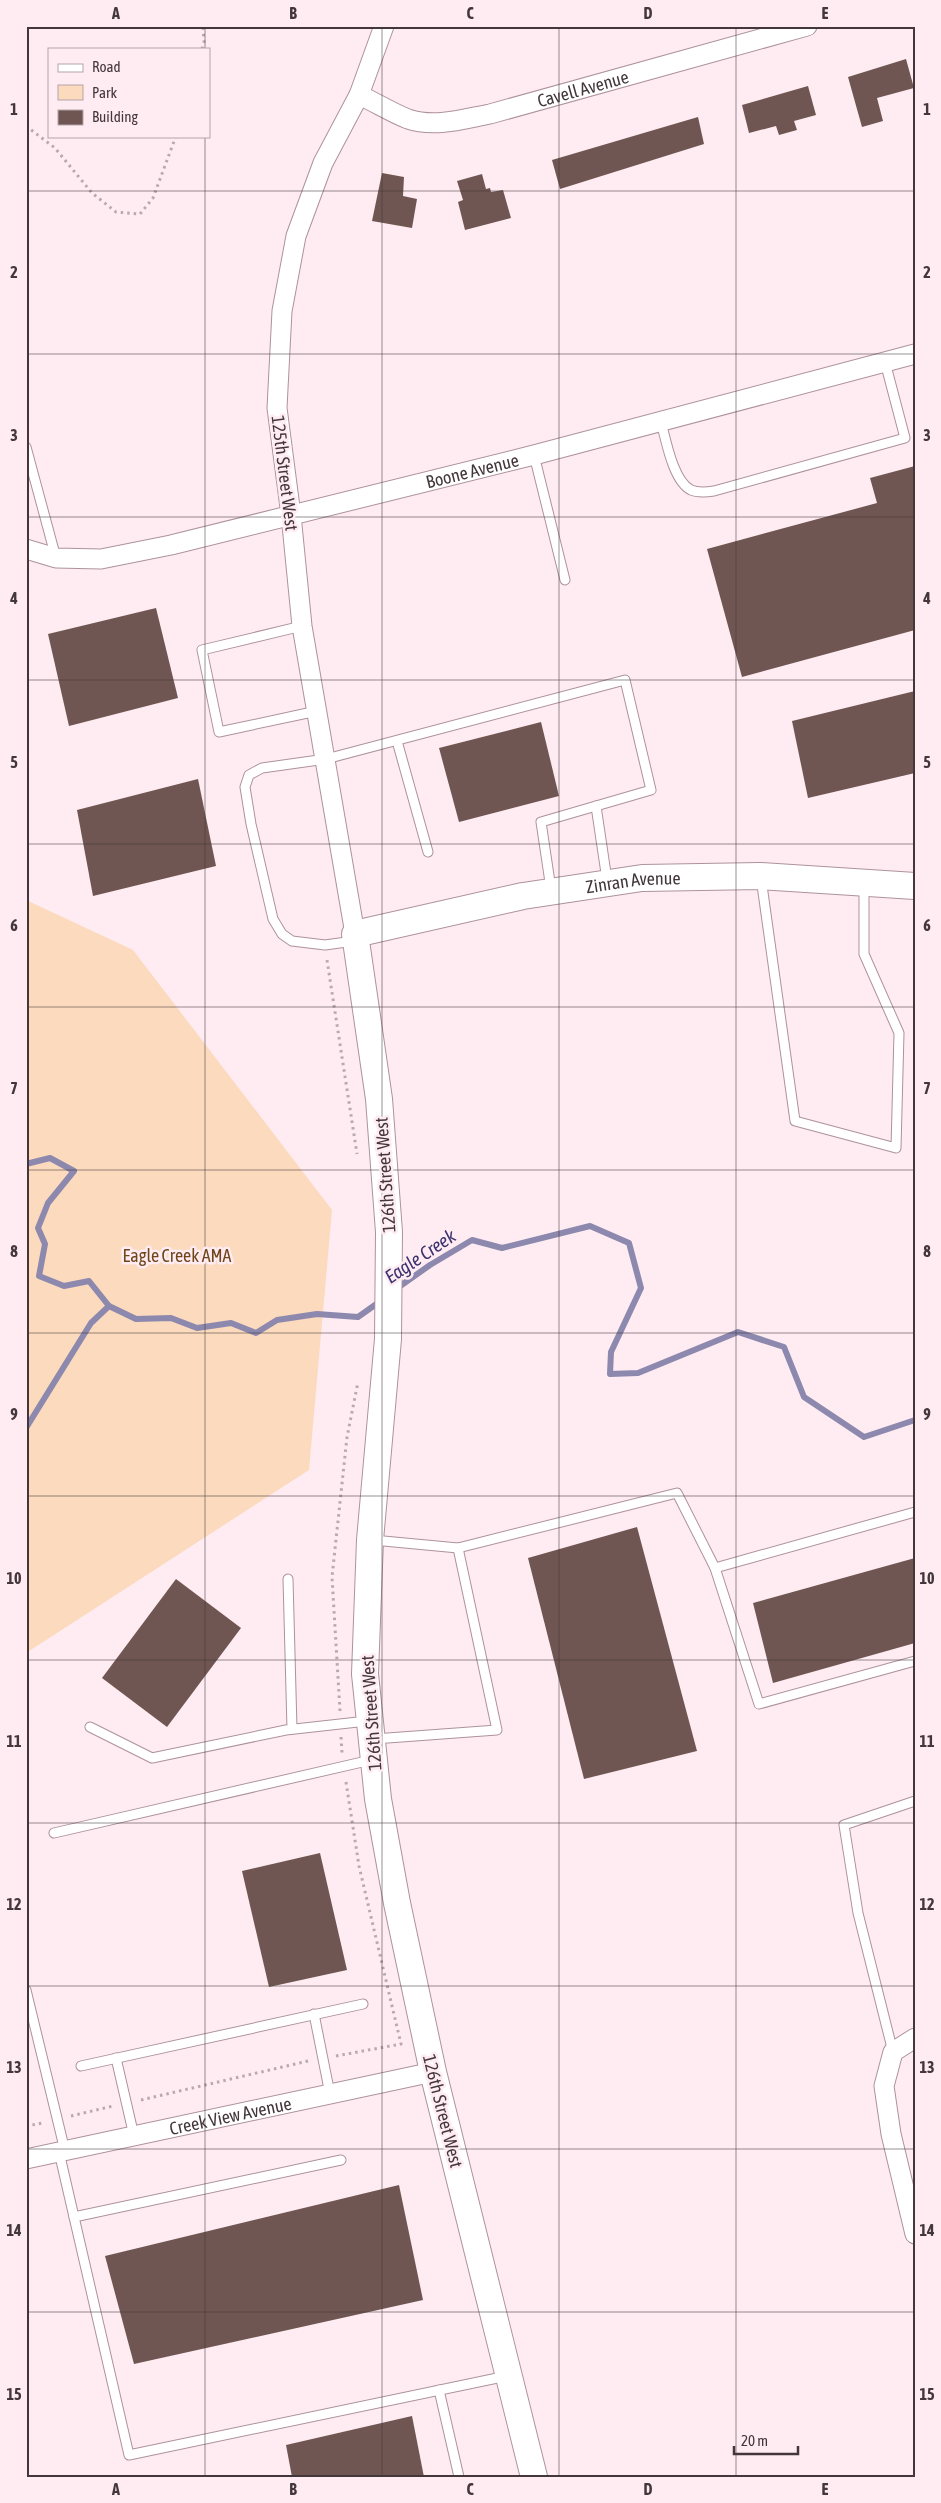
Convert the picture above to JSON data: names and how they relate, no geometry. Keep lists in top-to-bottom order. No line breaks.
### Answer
{"streets":{"street":["Cavell Avenue","Boone Avenue","125th Street West","Zinran Avenue","126th Street West","Creek View Avenue"]},"crossings":[["Cavell Avenue","125th Street West"],["Boone Avenue","125th Street West"],["125th Street West","Zinran Avenue"],["125th Street West","126th Street West"],["Zinran Avenue","126th Street West"],["126th Street West","Creek View Avenue"]],"water":["Eagle Creek"],"parks":["Eagle Creek AMA"],"legend":["Road","Park","Building"],"scale_bar":"20 m","grid":{"columns":["A","B","C","D","E"],"rows":["1","2","3","4","5","6","7","8","9","10","11","12","13","14","15"]}}
